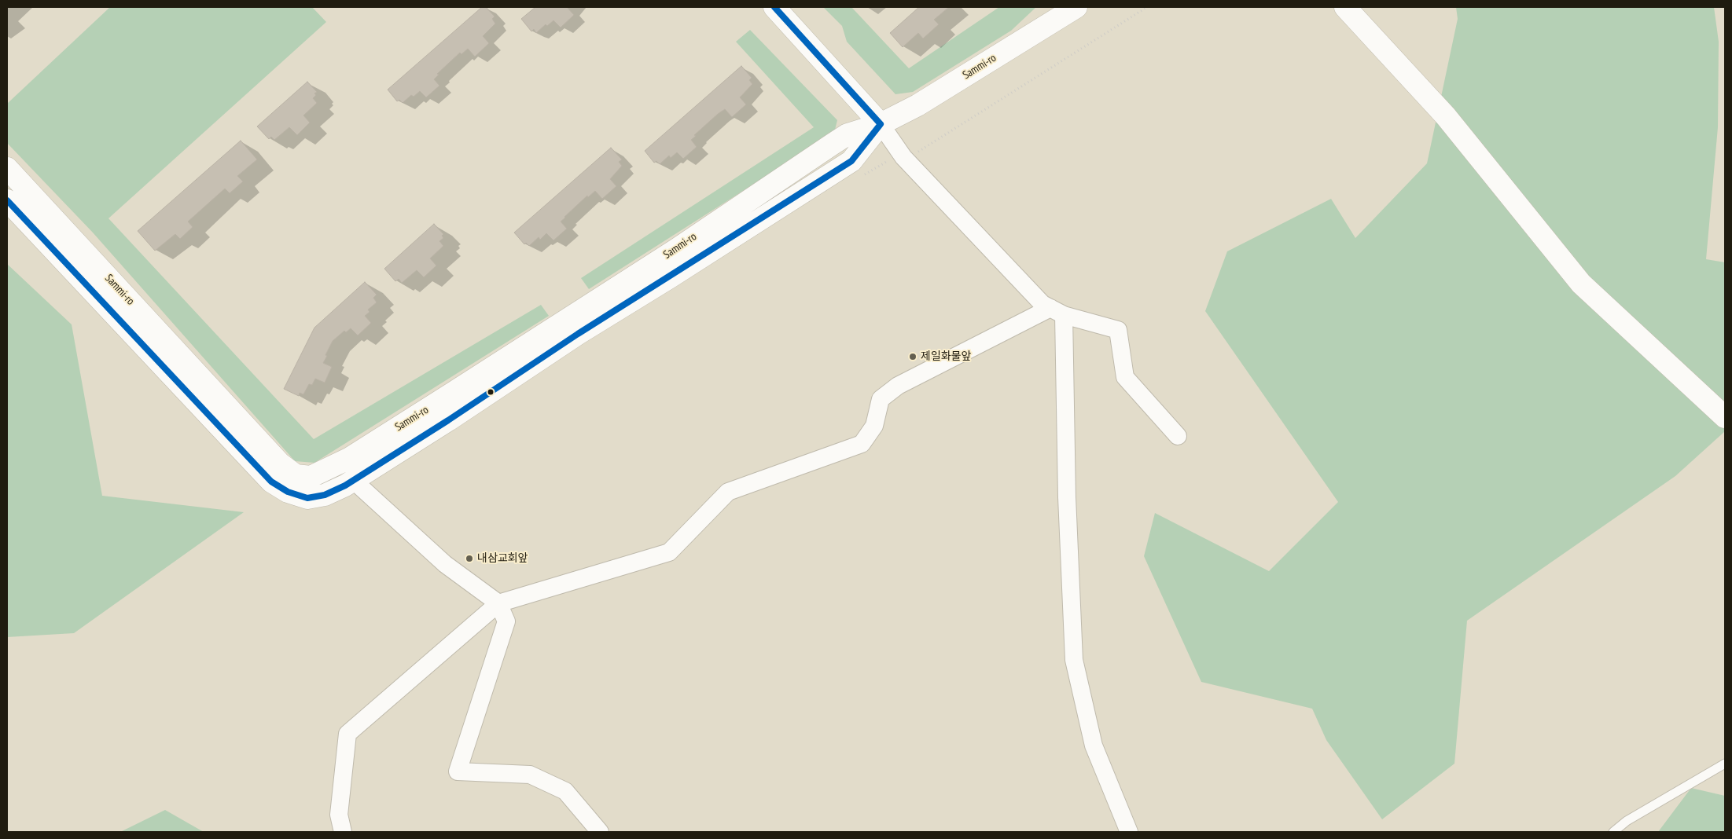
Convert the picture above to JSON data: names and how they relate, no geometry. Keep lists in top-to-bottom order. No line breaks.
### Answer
{"streets":{"street":["Sammi-ro"]},"places":["제일화물앞","내삼교회앞"]}
